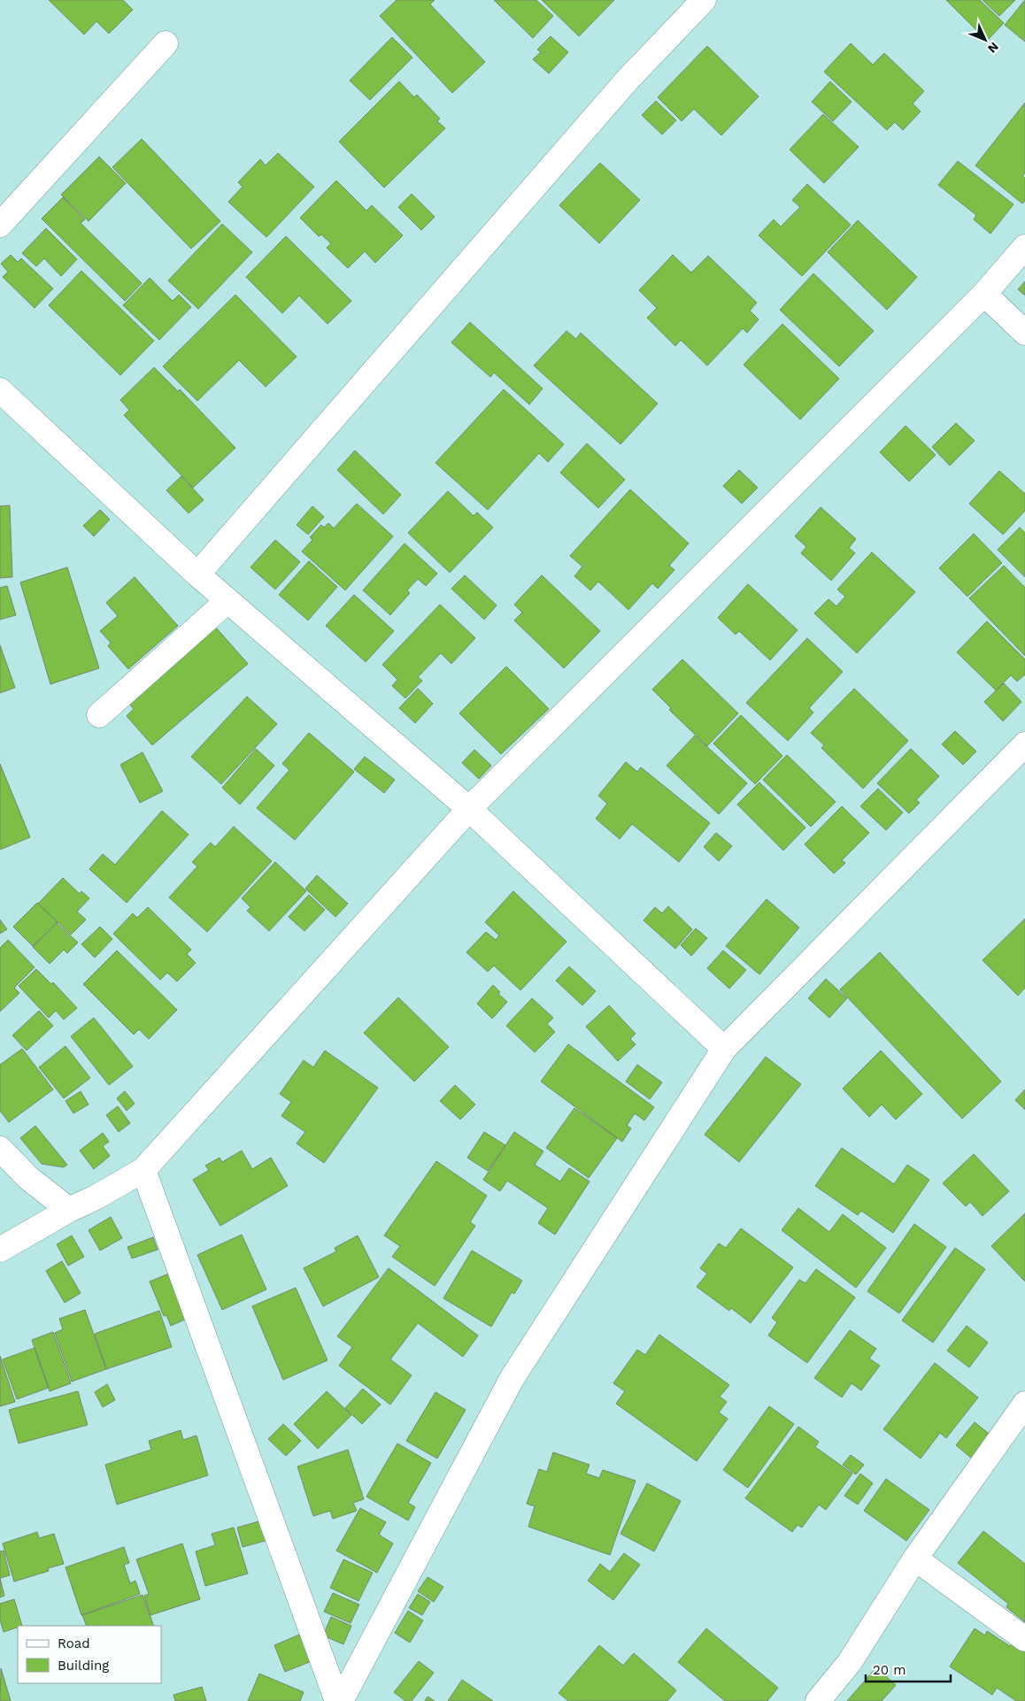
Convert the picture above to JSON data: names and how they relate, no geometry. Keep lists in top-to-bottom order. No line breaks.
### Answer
{"legend":["Road","Building"],"scale_bar":"20 m","north":"bottom right"}
